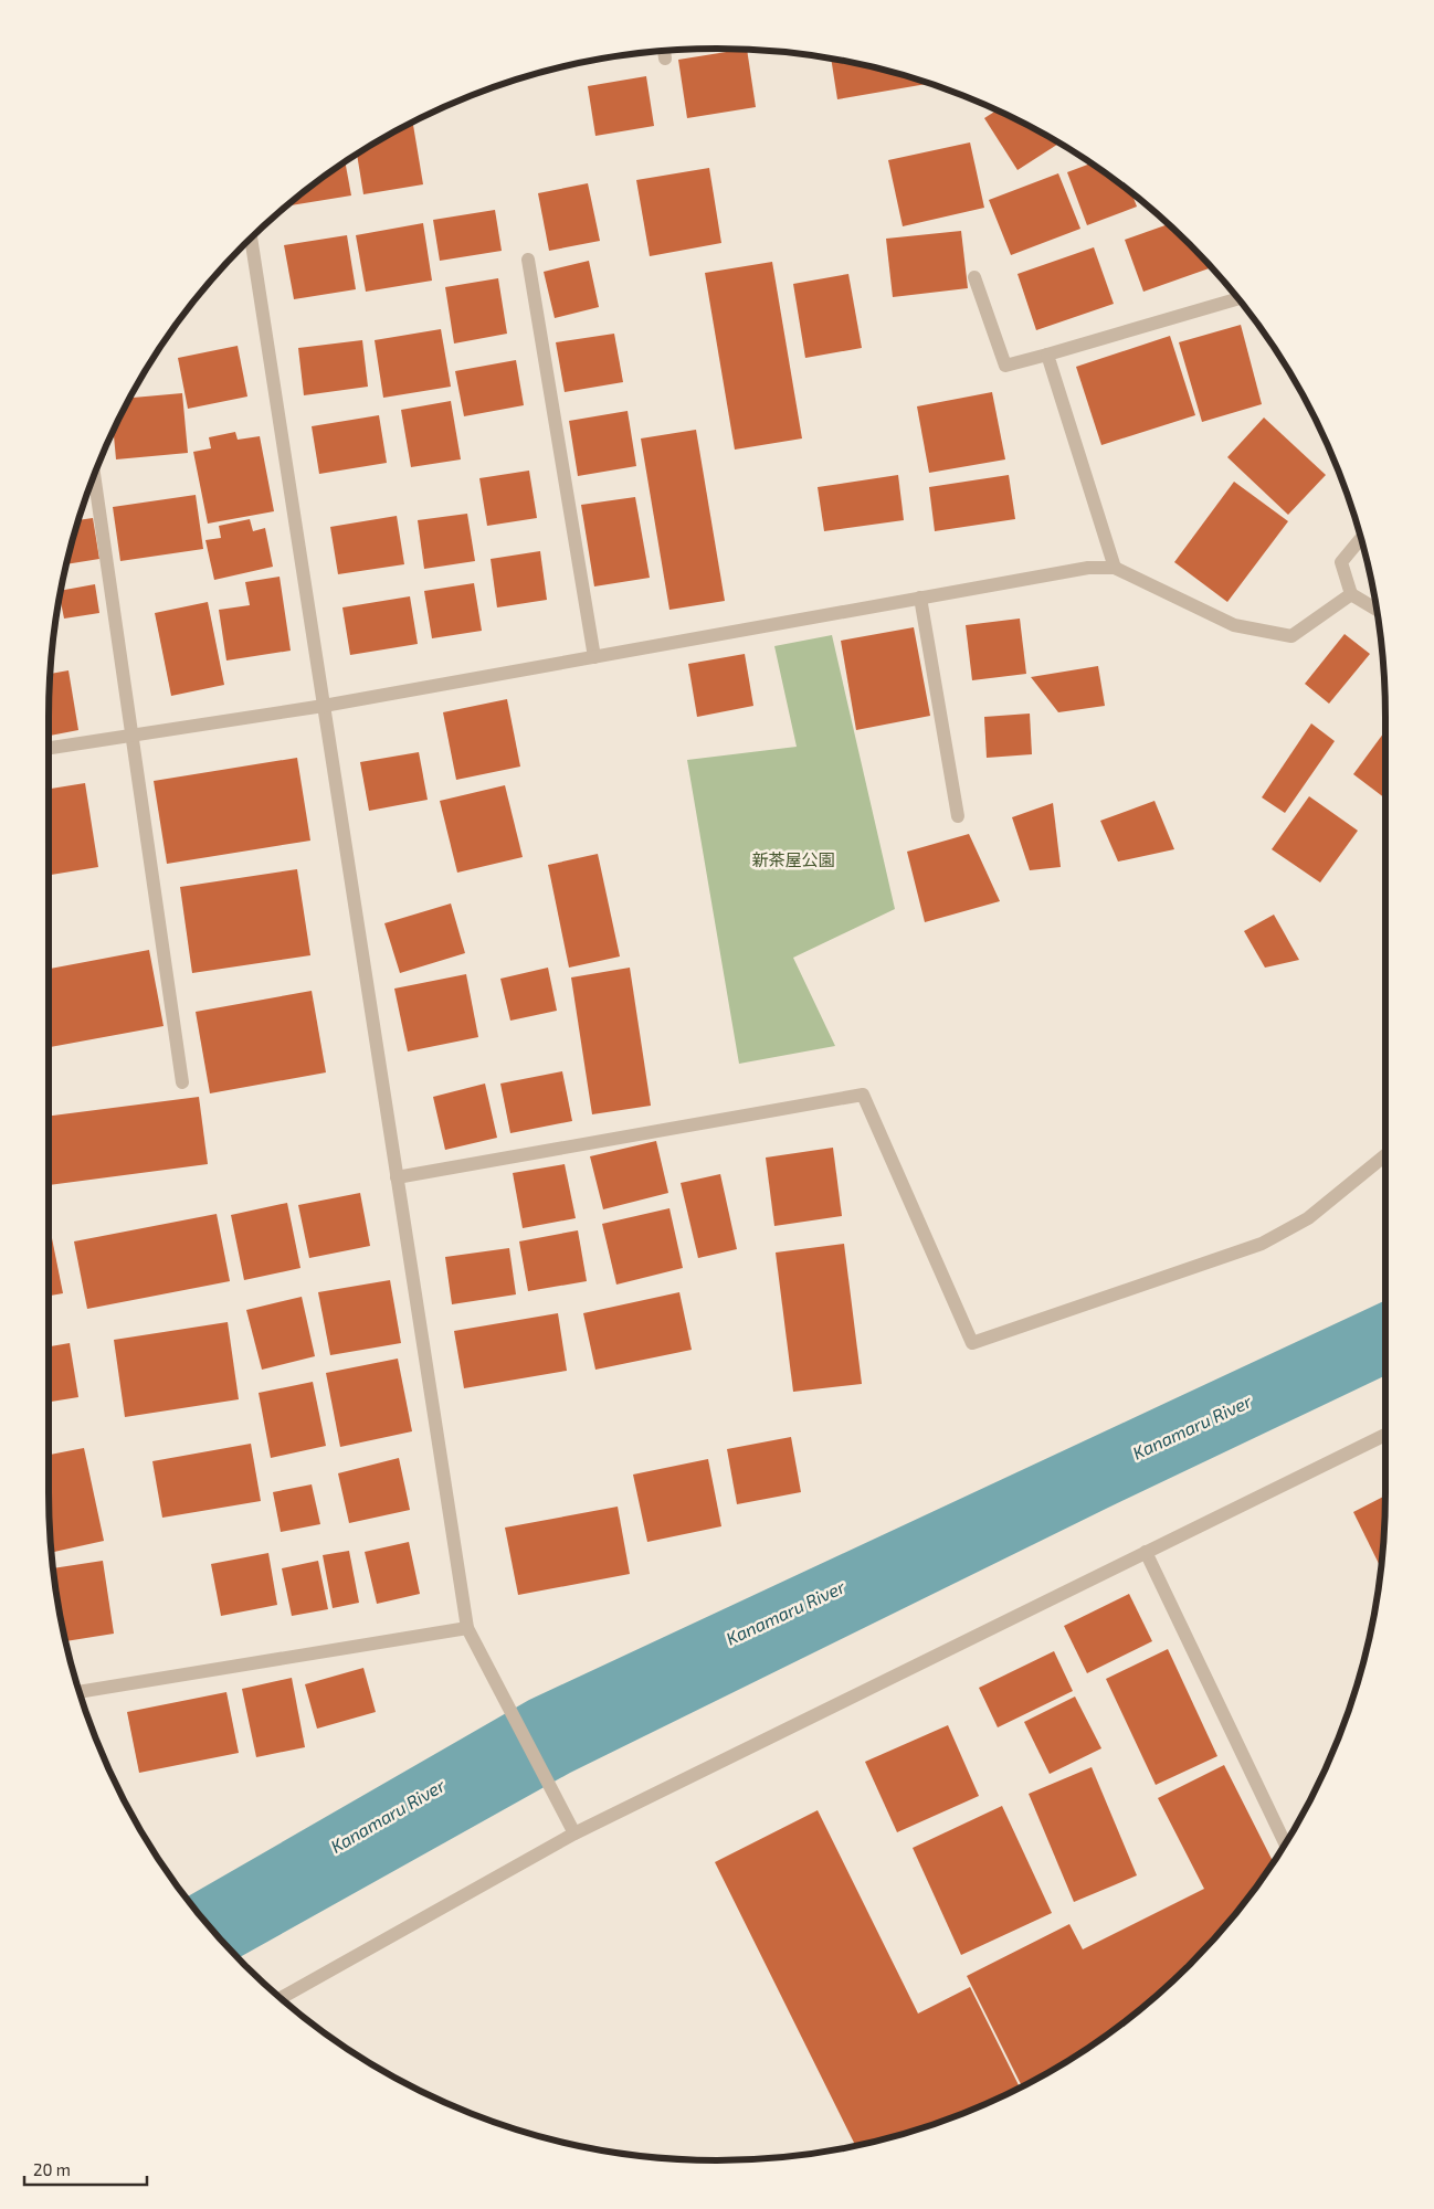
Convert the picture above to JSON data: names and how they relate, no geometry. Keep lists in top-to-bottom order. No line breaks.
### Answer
{"water":["Kanamaru River"],"parks":["新茶屋公園"],"scale_bar":"20 m"}
